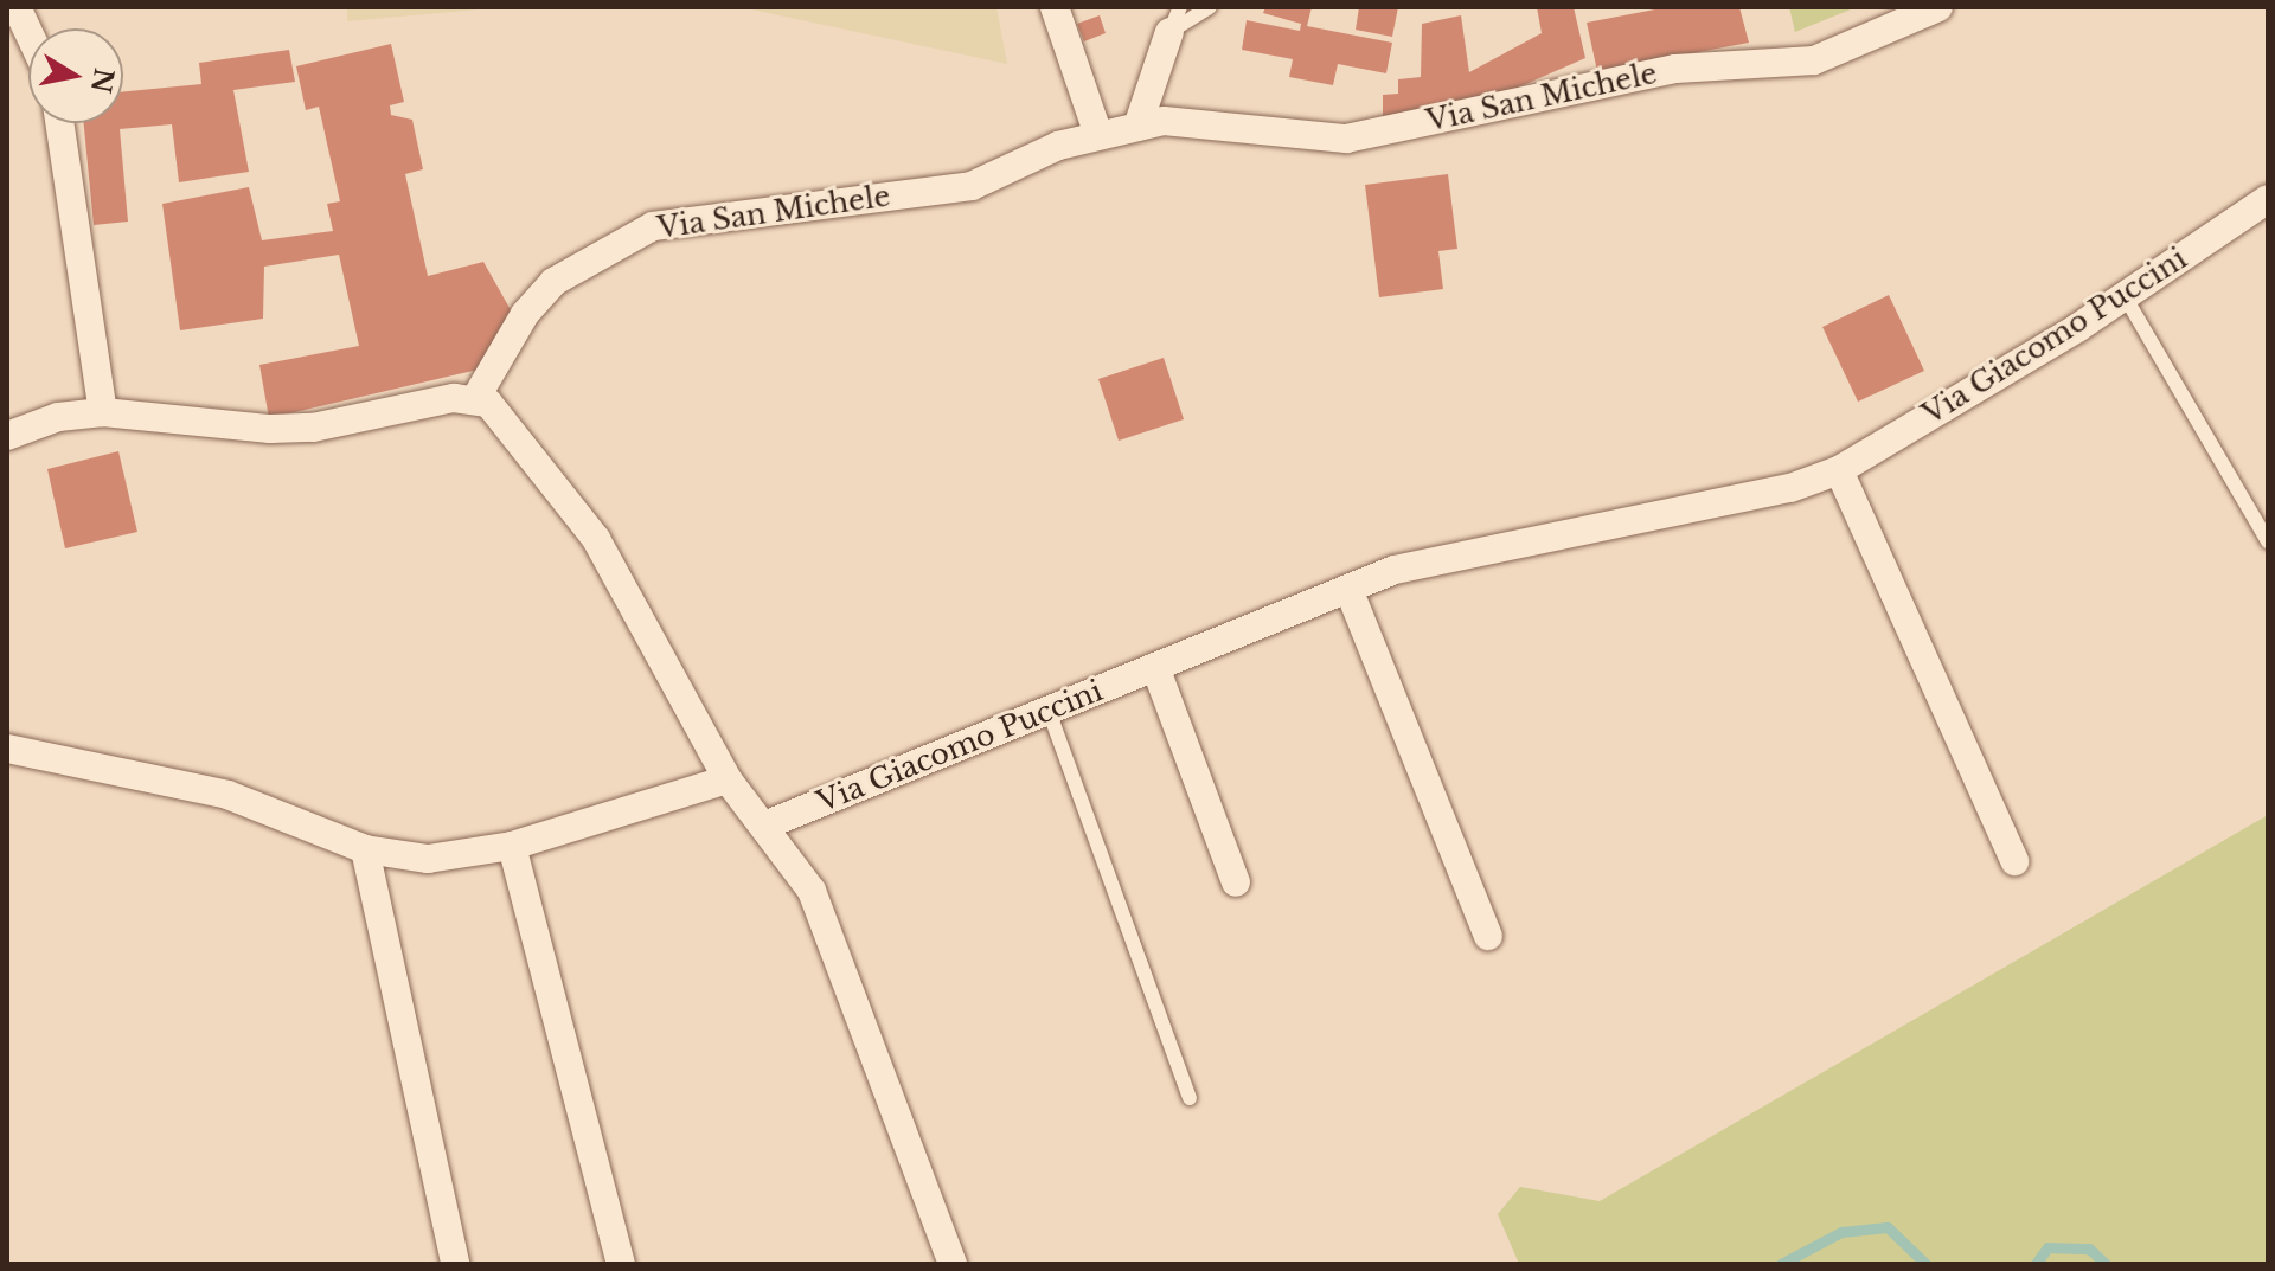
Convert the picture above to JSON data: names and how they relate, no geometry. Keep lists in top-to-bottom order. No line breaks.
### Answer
{"streets":{"street":["Via San Michele","Via Giacomo Puccini"]},"north":"right"}
